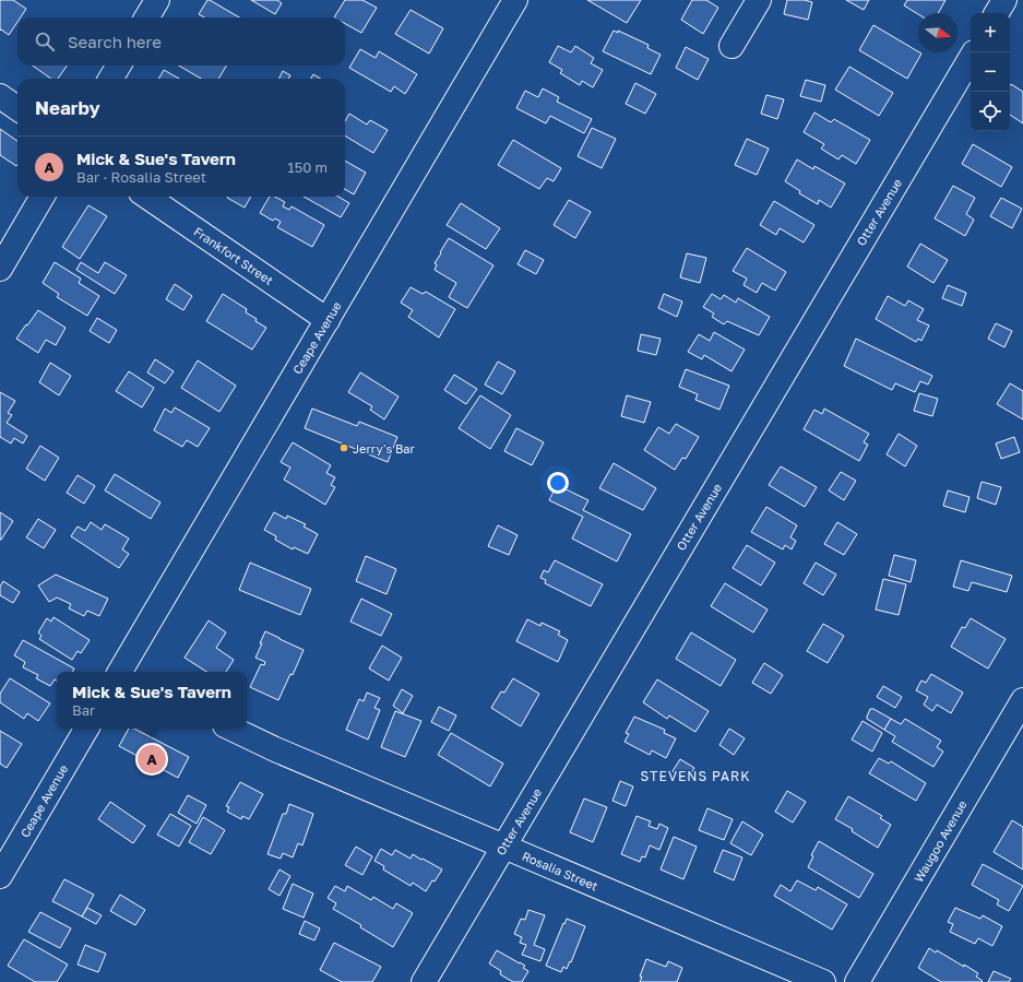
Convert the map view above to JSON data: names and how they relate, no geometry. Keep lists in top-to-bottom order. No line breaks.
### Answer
{"streets":{"street":["Otter Avenue","Frankfort Street","Ceape Avenue","Waugoo Avenue","Rosalia Street"]},"crossings":[["Otter Avenue","Rosalia Street"],["Frankfort Street","Ceape Avenue"]],"districts":["STEVENS PARK"],"places":["Jerry's Bar"],"north":"right","page":{"map_buttons":["+","−"],"search":"Search here","heading":"Nearby","list":[{"mark":"A","name":"Mick & Sue's Tavern","note":"Bar · Rosalia Street","value":"150 m"}],"popup":["Mick & Sue's Tavern","Bar"],"pins":"A"}}
